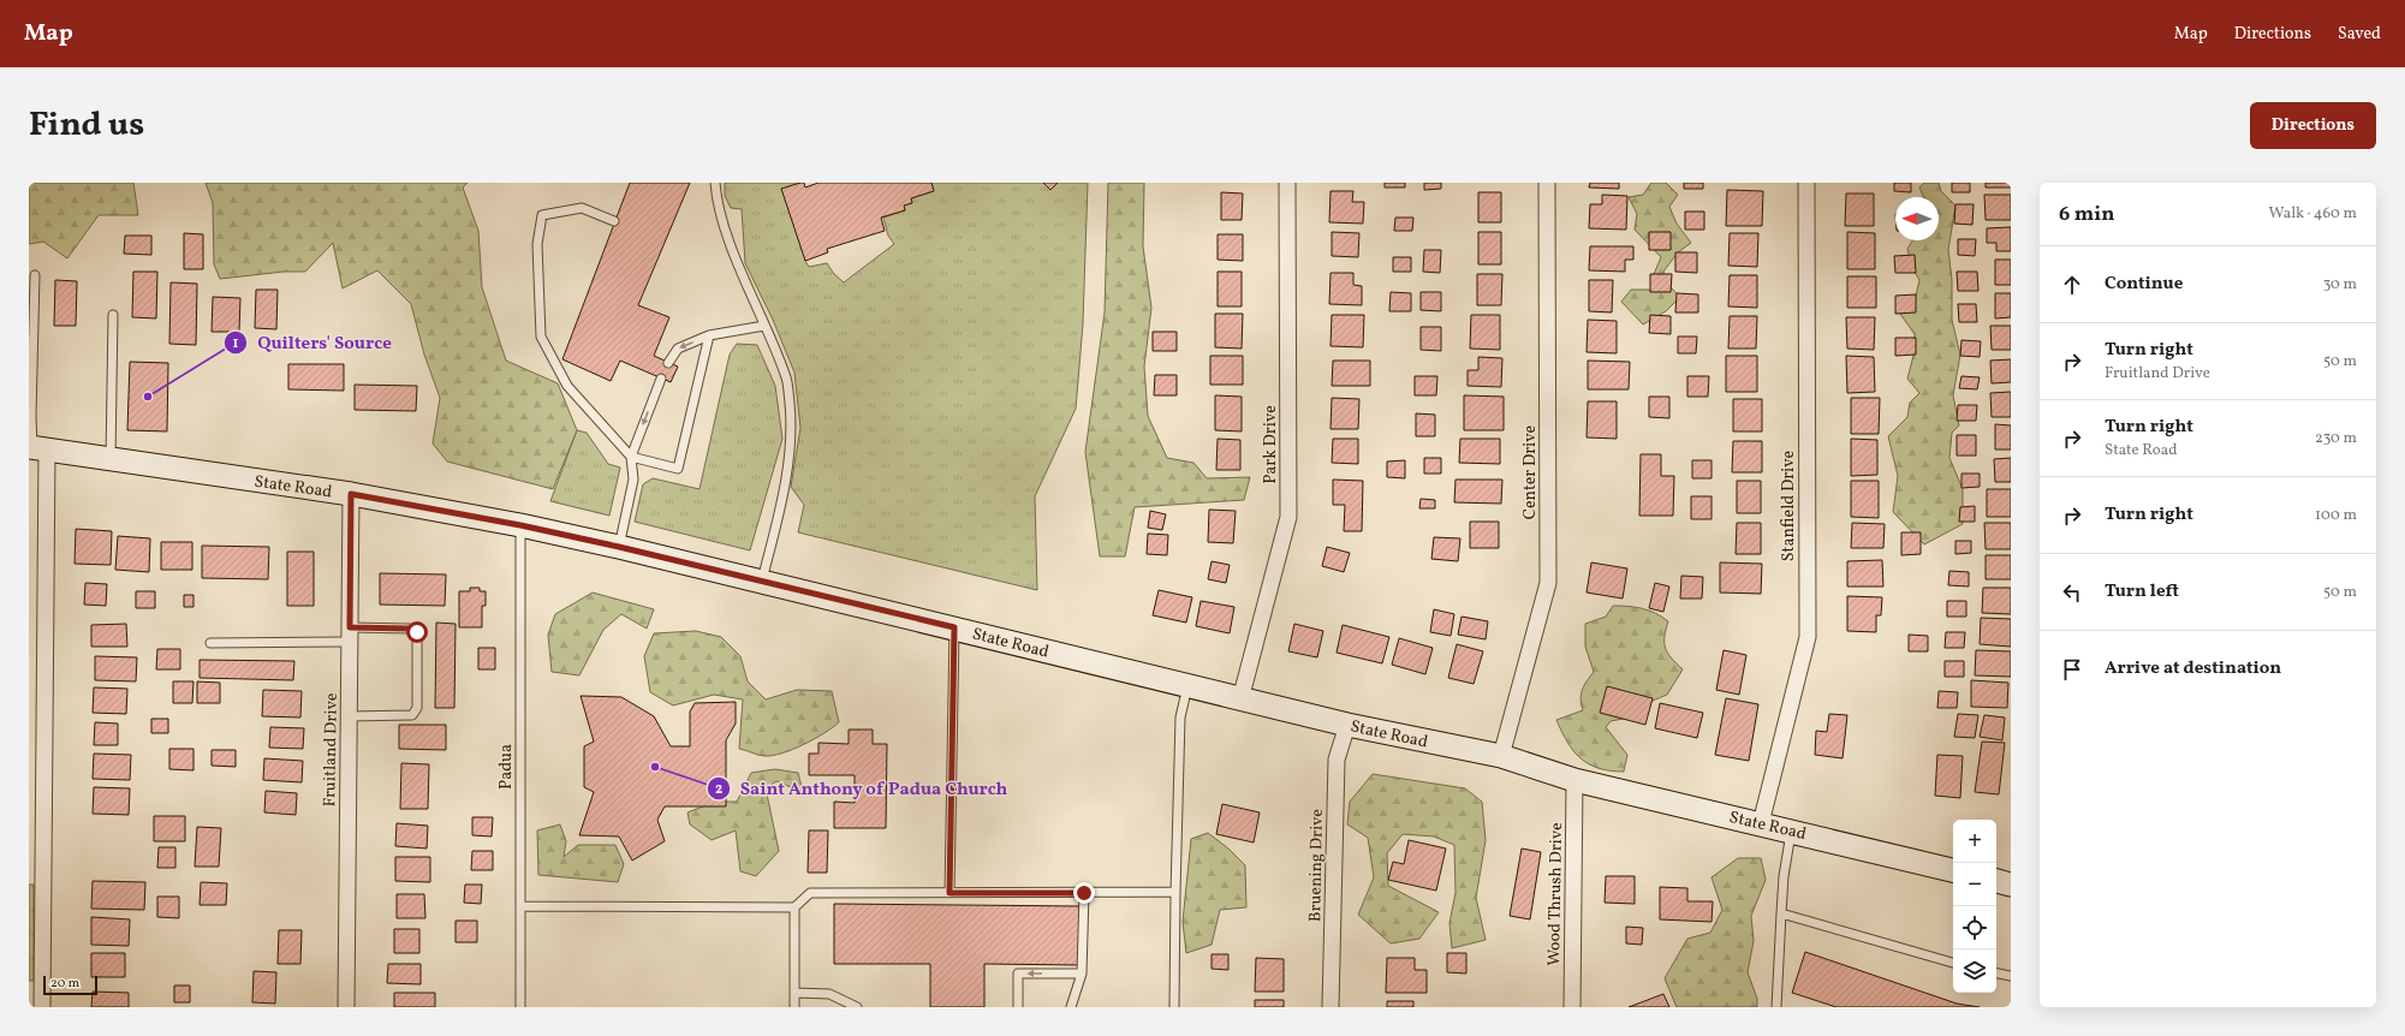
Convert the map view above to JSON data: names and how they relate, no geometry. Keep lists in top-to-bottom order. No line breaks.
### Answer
{"streets":{"main road":["State Road"],"street":["Park Drive","Center Drive","Stanfield Drive","Fruitland Drive","Bruening Drive","Wood Thrush Drive"],"lane":["Padua"]},"crossings":[["Park Drive","State Road"],["Center Drive","State Road"],["State Road","Stanfield Drive"],["State Road","Fruitland Drive"],["State Road","Padua"],["State Road","Bruening Drive"],["State Road","Wood Thrush Drive"]],"places":["Quilters' Source","Saint Anthony of Padua Church"],"scale_bar":"20 m","north":"left","page":{"header":"Map","nav":["Map","Directions","Saved"],"title":"Find us","buttons":"Directions","heading":["6 min","Walk · 460 m"],"list":[["Continue","30 m"],["Turn right","Fruitland Drive","50 m"],["Turn right","State Road","230 m"],["Turn right","100 m"],["Turn left","50 m"],"Arrive at destination"],"map_buttons":["+","−"],"scale":"20 m"}}
